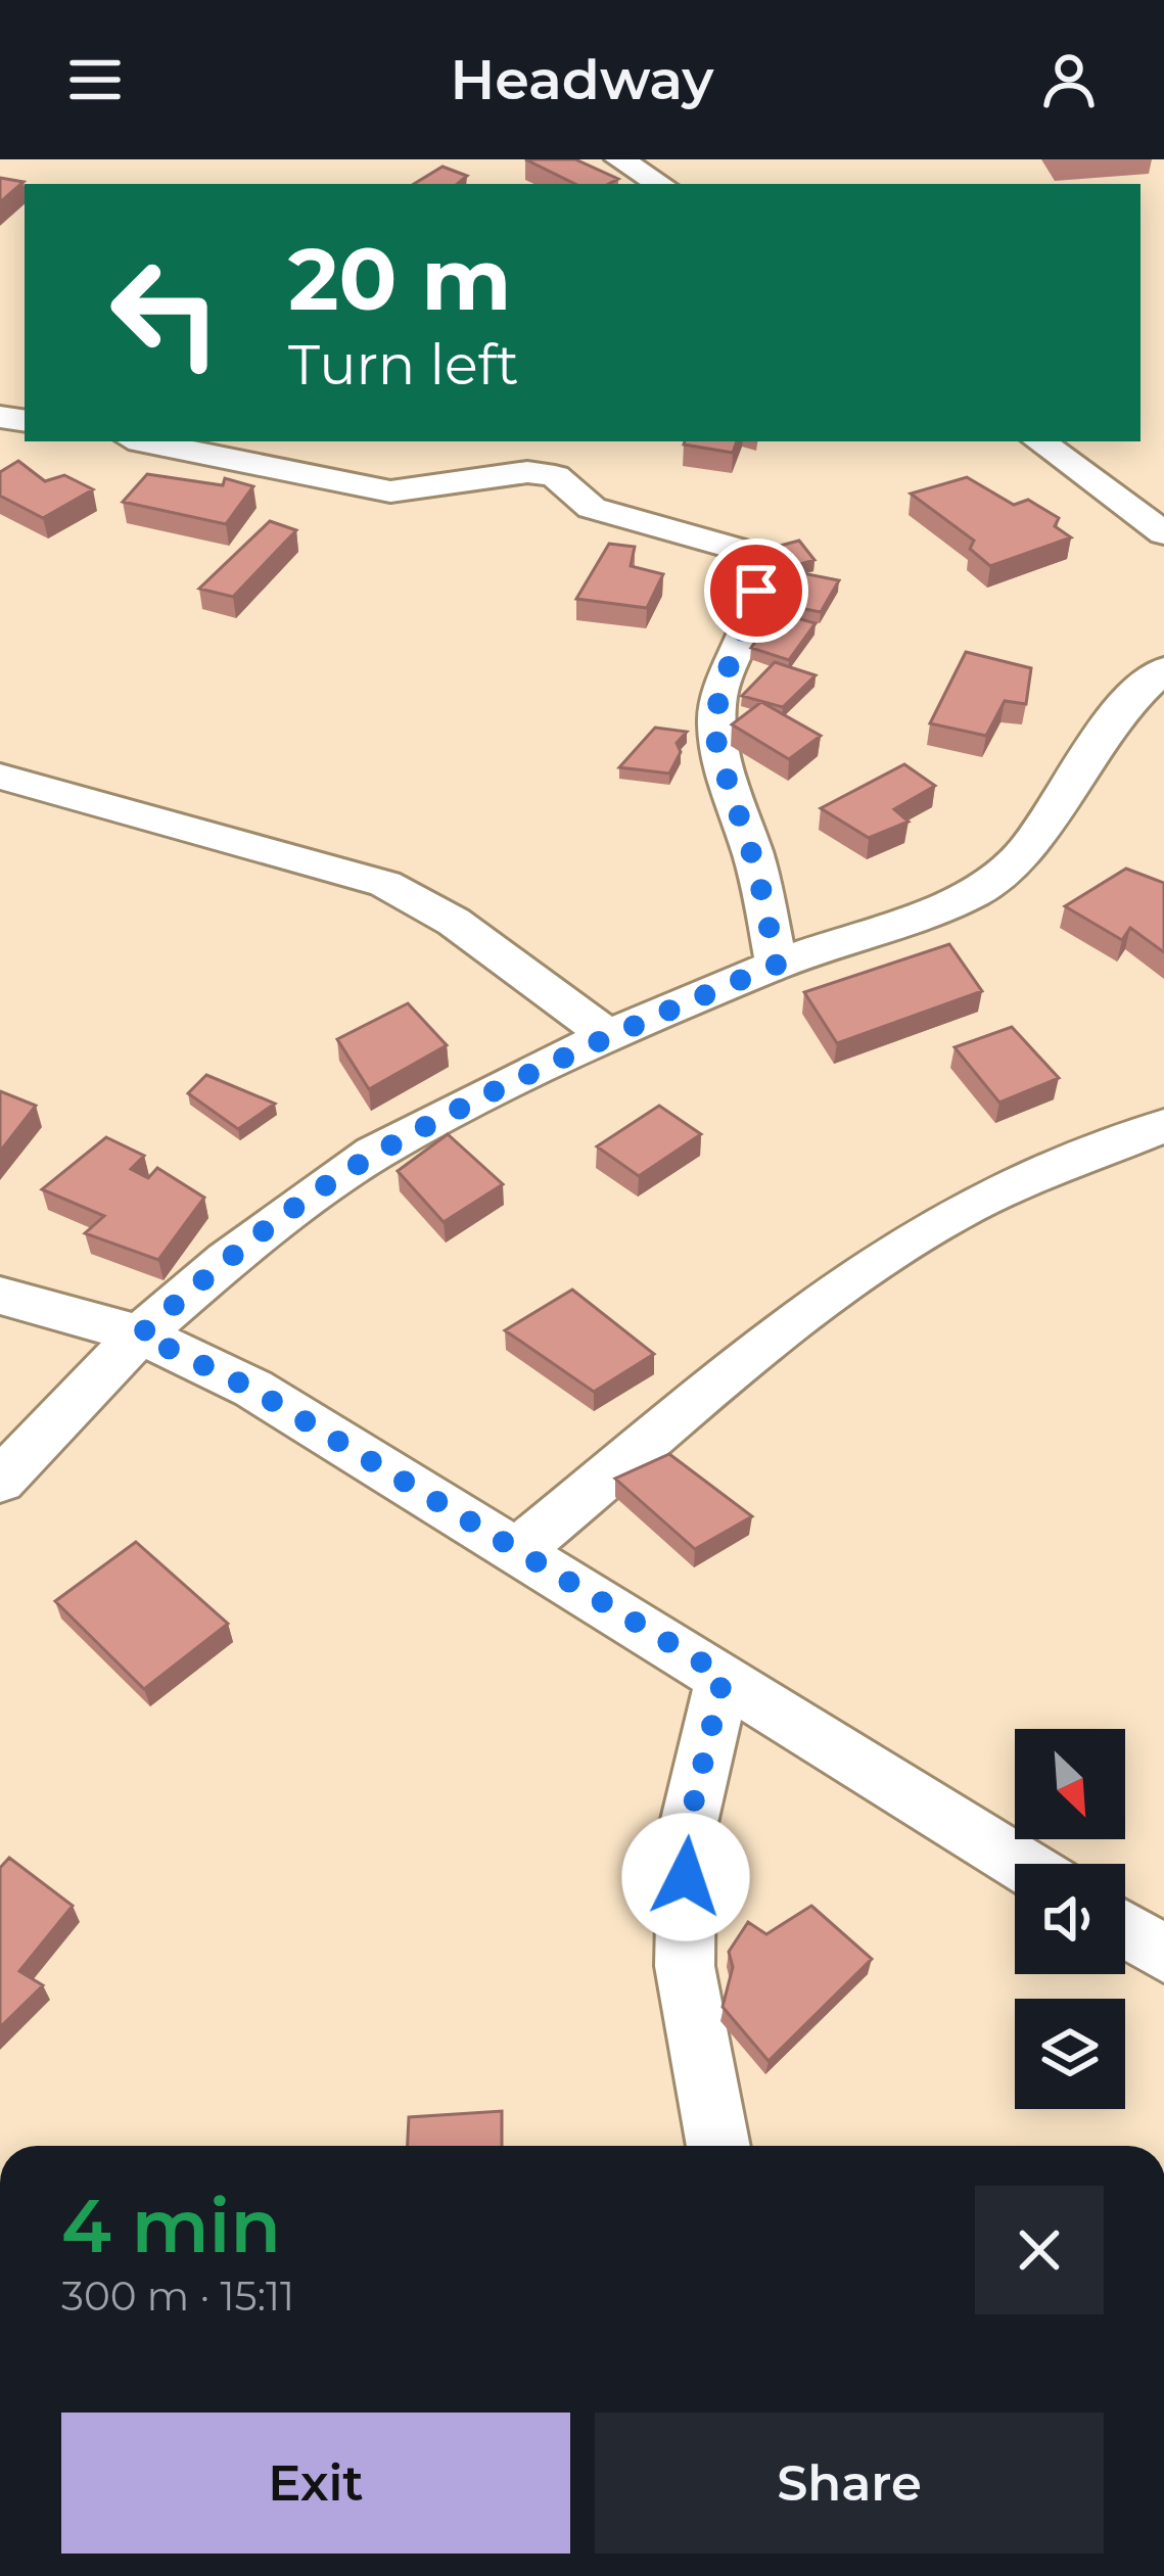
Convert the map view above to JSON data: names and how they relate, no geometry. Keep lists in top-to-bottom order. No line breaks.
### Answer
{"north":"bottom right","page":{"header":"Headway","turn":["20 m","Turn left"],"heading":["4 min","300 m · 15:11"],"buttons":["Exit","Share"]}}
